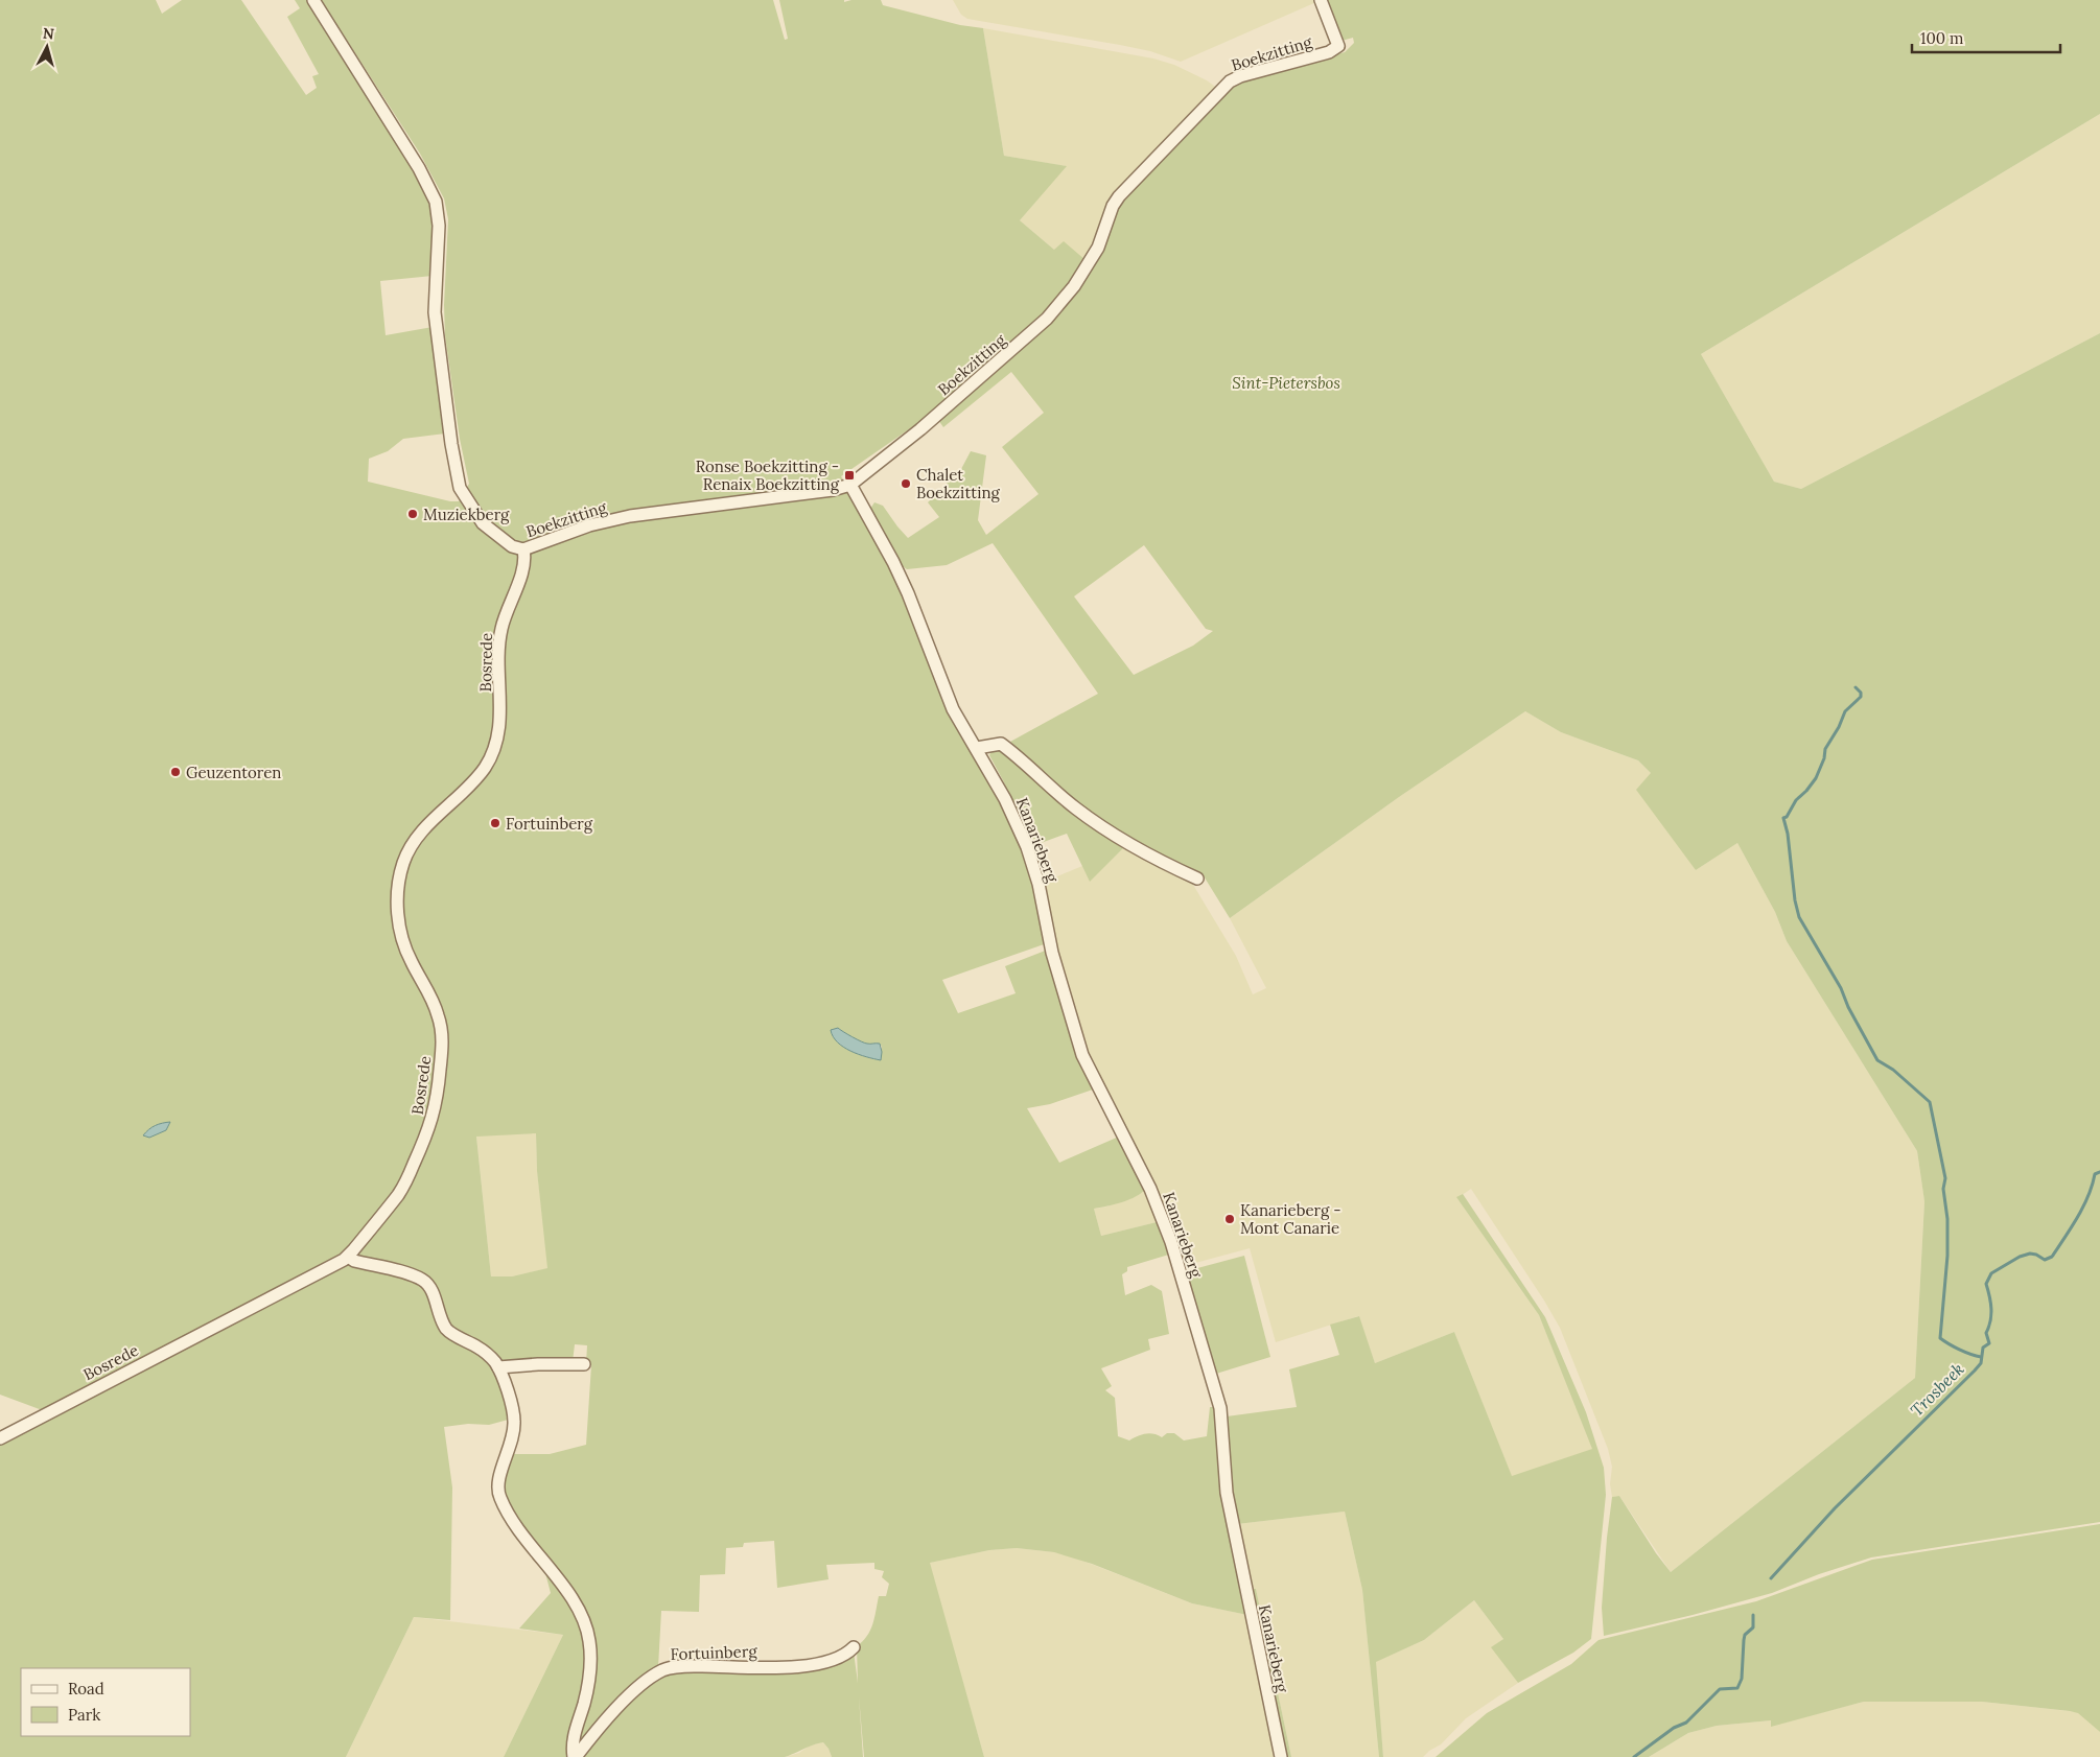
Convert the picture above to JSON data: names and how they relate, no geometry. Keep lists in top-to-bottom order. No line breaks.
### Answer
{"streets":{"street":["Boekzitting","Bosrede","Kanarieberg","Fortuinberg"]},"crossings":[["Boekzitting","Bosrede"]],"water":["Trosbeek"],"parks":["Sint-Pietersbos"],"places":{"transit":["Ronse Boekzitting - Renaix Boekzitting"],"other":["Chalet Boekzitting","Muziekberg","Geuzentoren","Fortuinberg","Kanarieberg - Mont Canarie"]},"legend":["Road","Park"],"scale_bar":"100 m","north":"top"}
